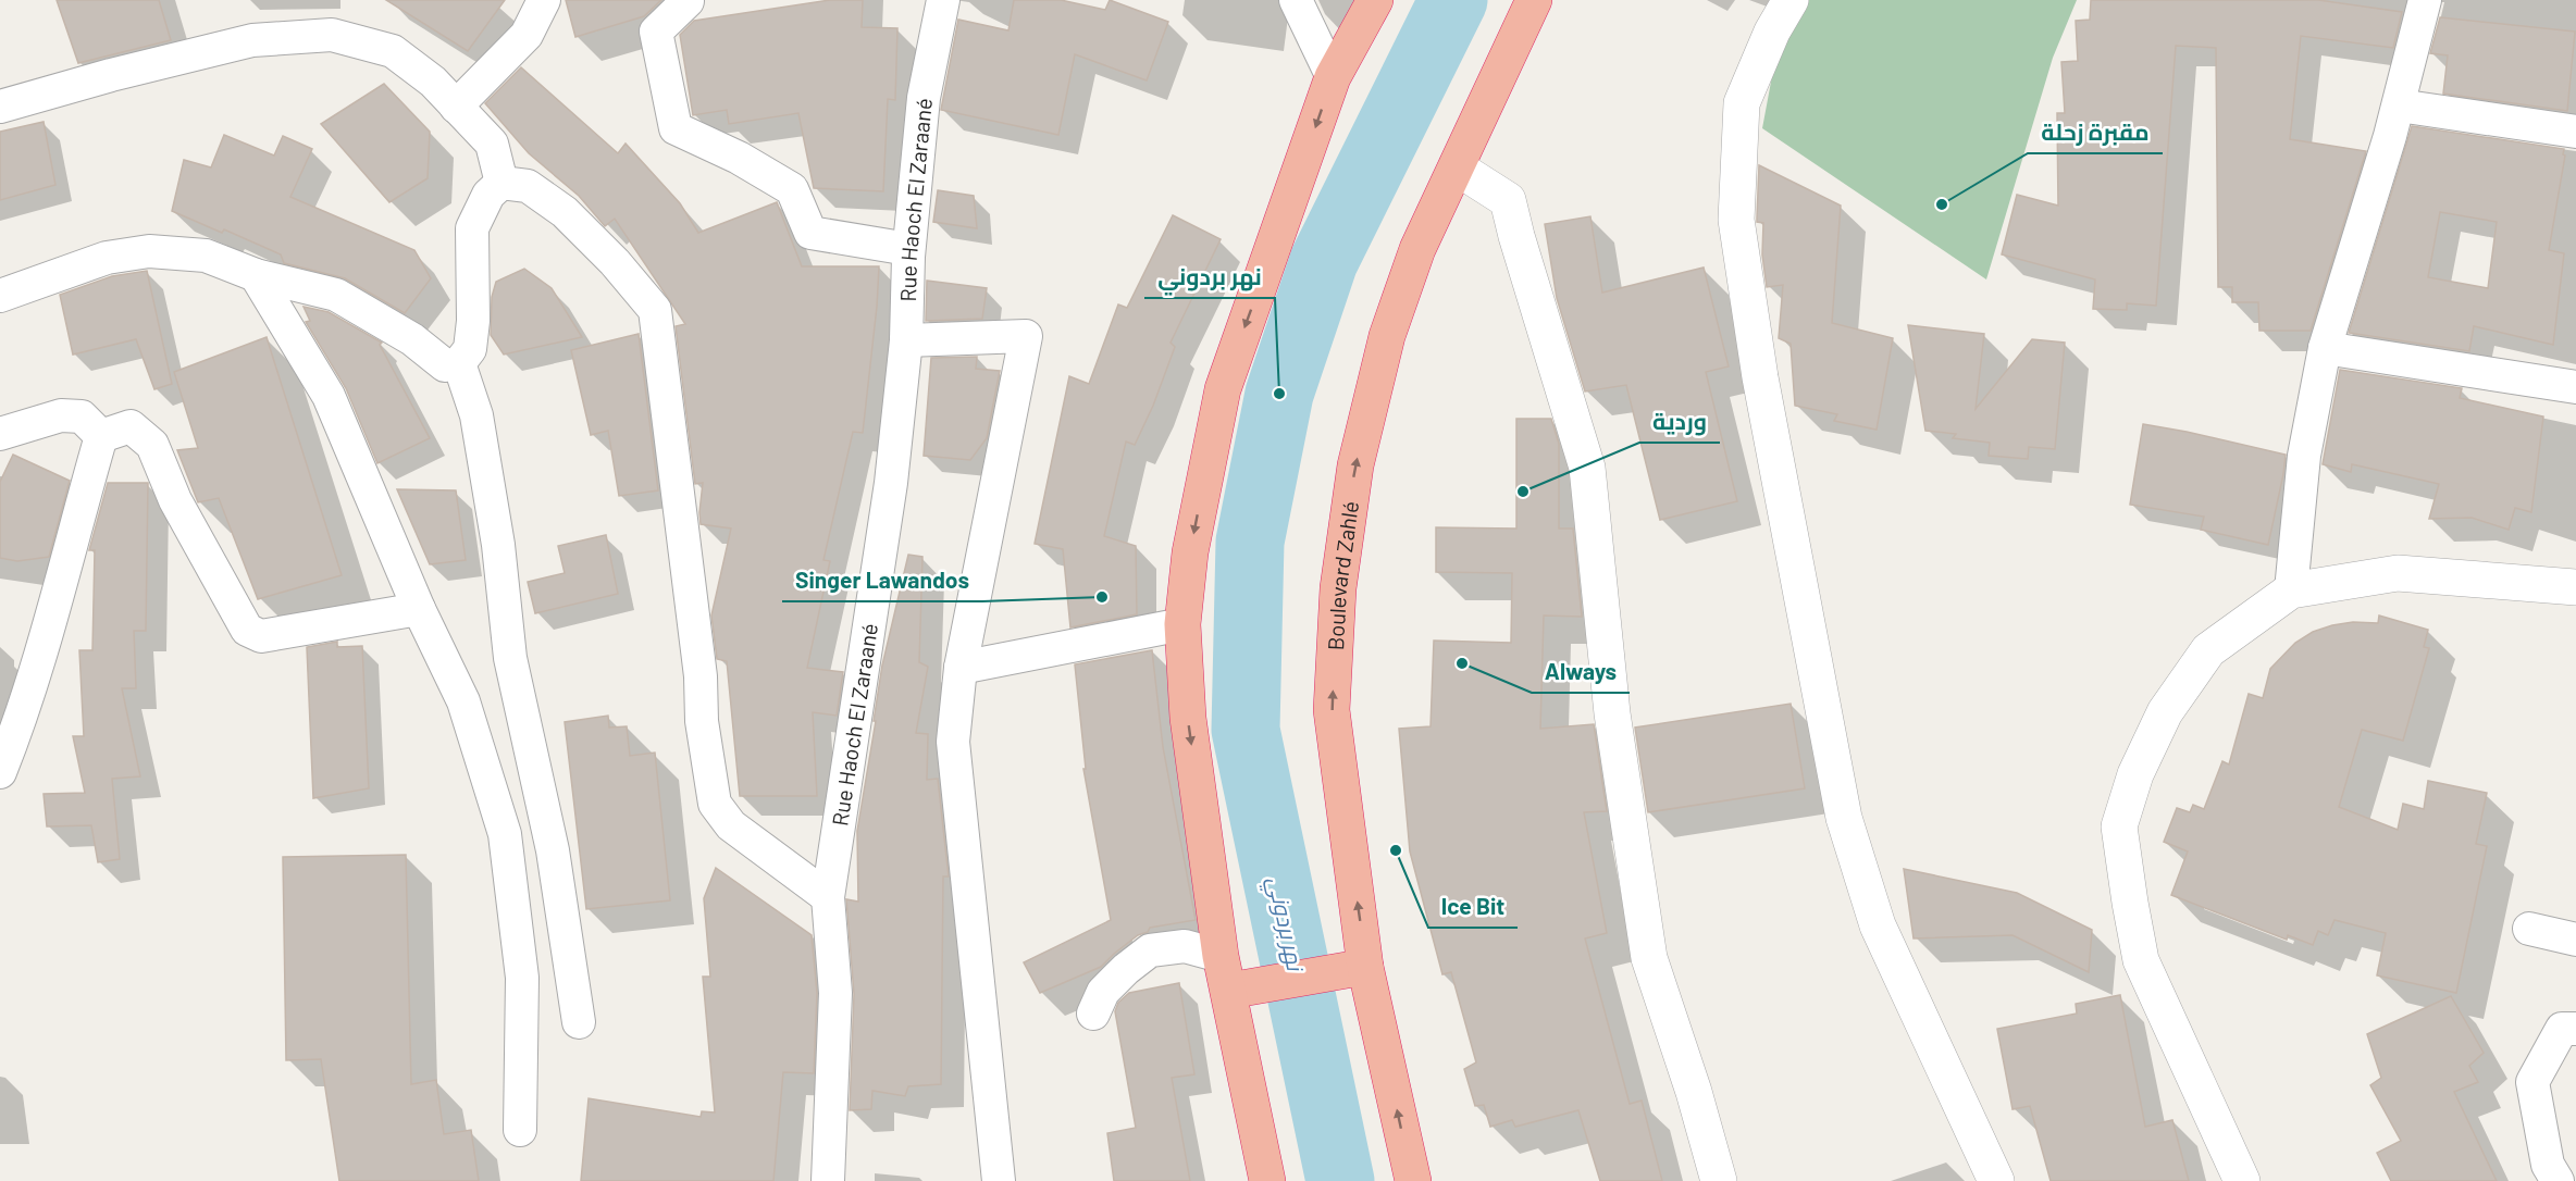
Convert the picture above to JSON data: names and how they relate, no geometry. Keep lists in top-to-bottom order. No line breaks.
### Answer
{"streets":{"highway":["Boulevard Zahlé"],"street":["Rue Haoch El Zaraané"]},"water":["نهر بردوني"],"places":["مقبرة زحلة","نهر بردوني","وردية","Singer Lawandos","Always","Ice Bit"]}
